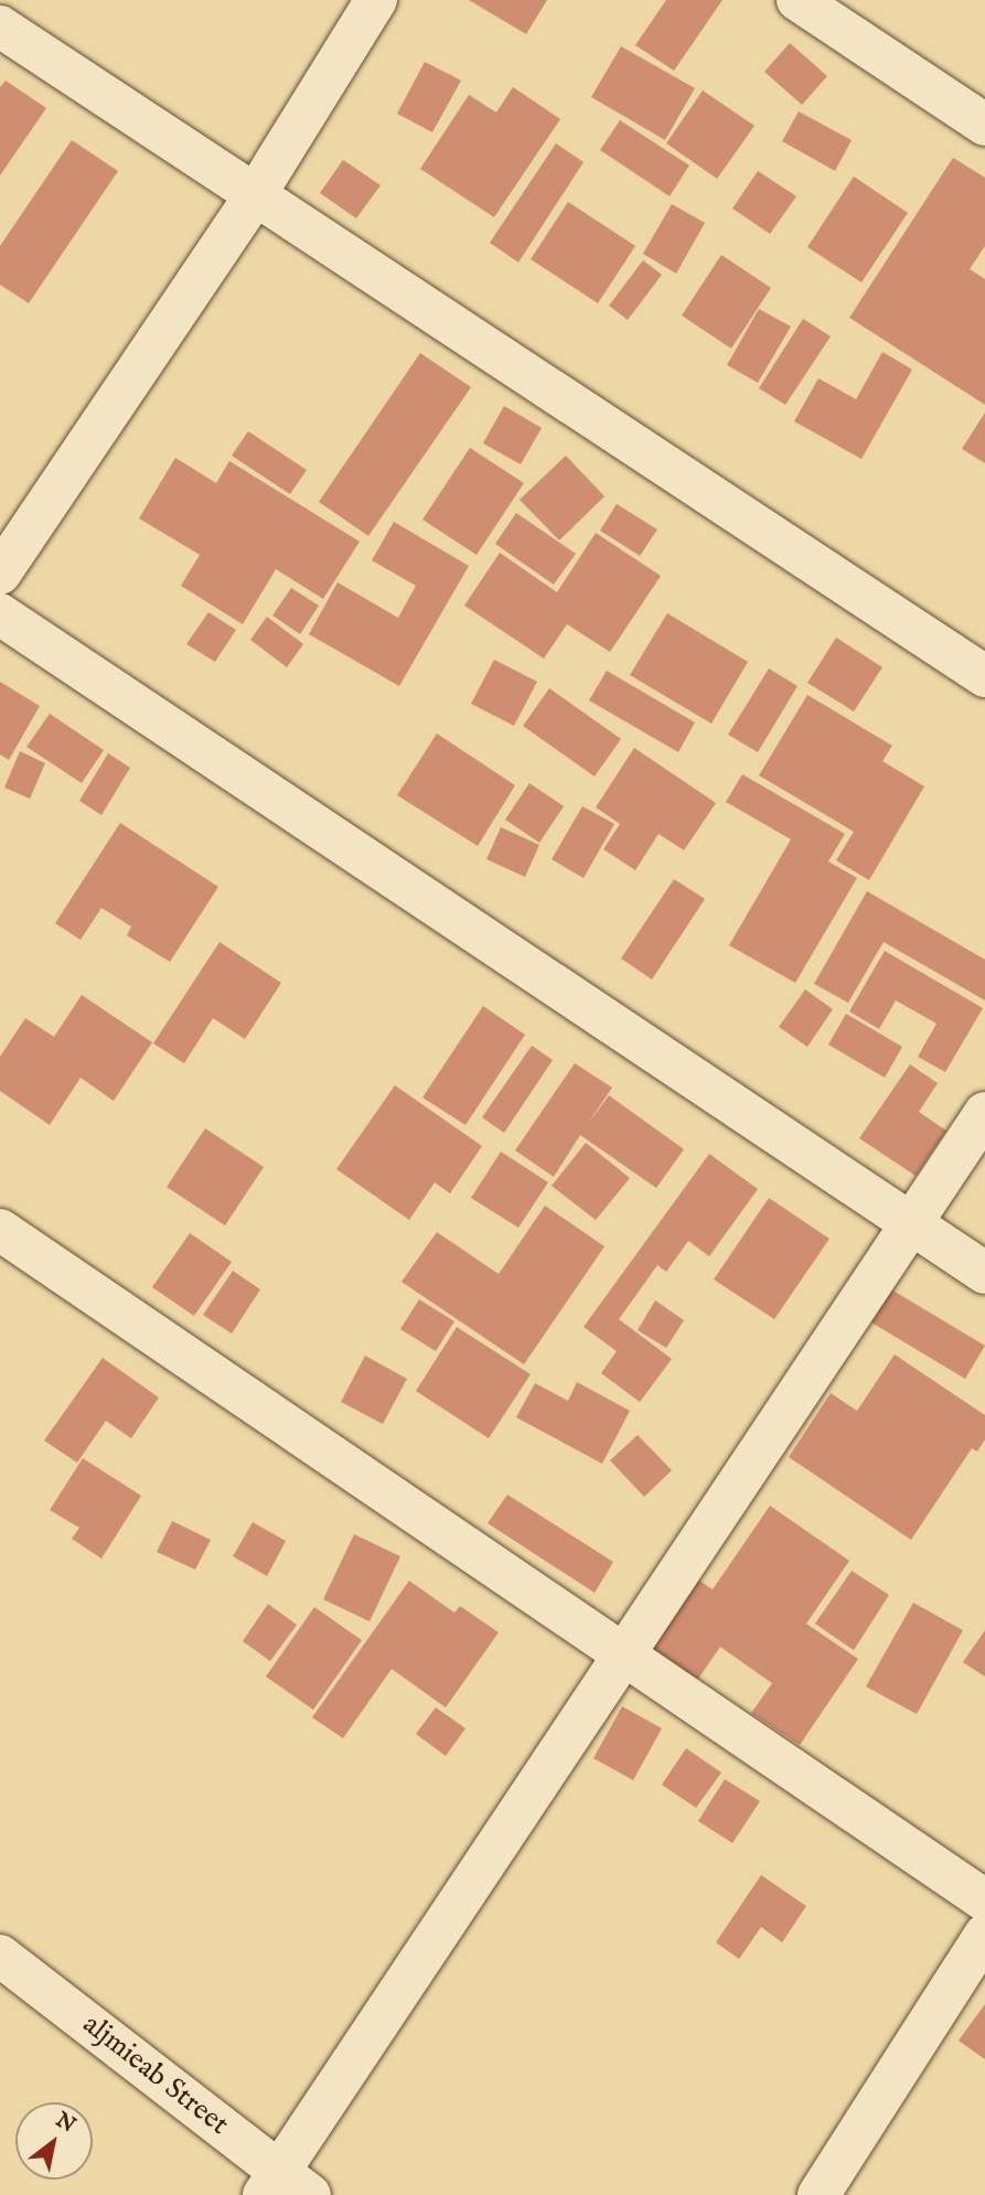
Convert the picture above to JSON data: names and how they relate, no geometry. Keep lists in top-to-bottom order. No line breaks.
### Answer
{"streets":{"street":["aljmieab Street"]},"north":"top right"}
